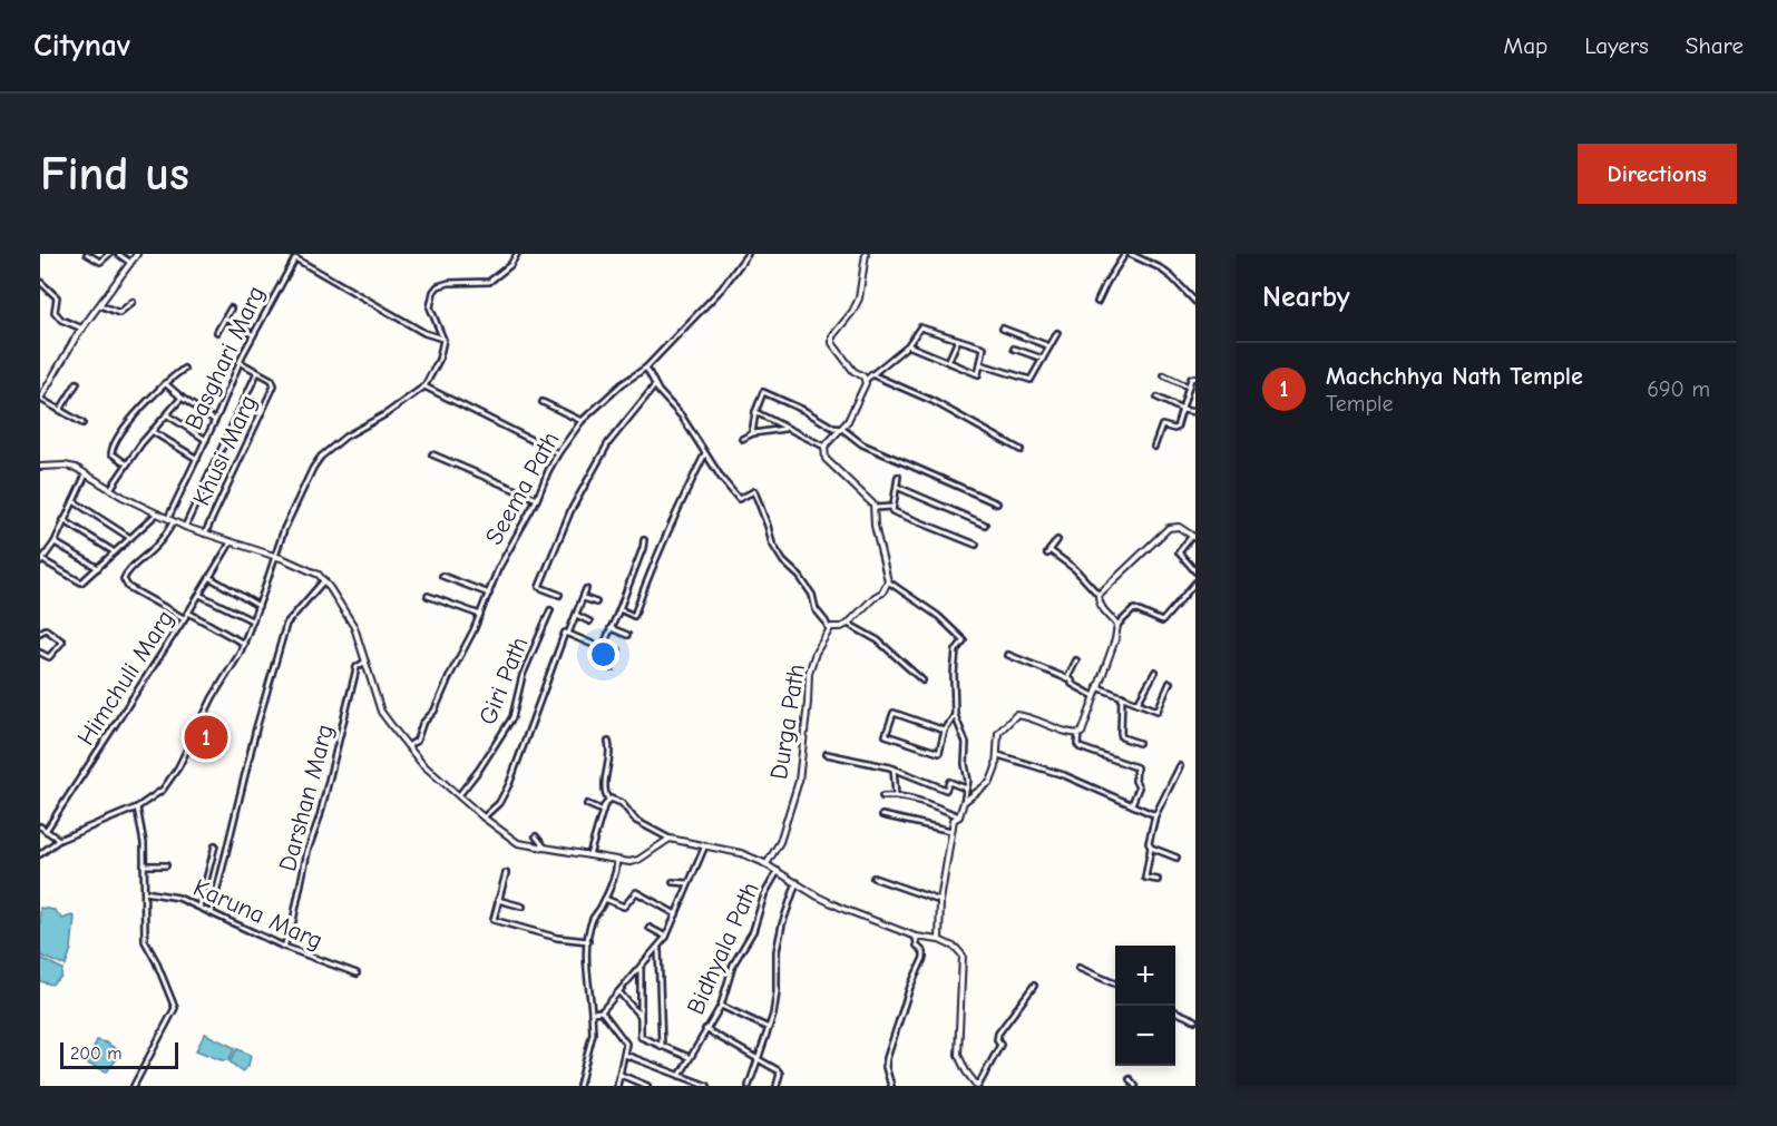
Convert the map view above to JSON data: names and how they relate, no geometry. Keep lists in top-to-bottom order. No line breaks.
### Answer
{"streets":{"street":["Basghari Marg","Khusi Marg","Seema Path","Himchuli Marg","Giri Path","Durga Path","Darshan Marg","Karuna Marg","Bidhyala Path"]},"crossings":[["Basghari Marg","Khusi Marg"],["Darshan Marg","Karuna Marg"]],"scale_bar":"200 m","page":{"header":"Citynav","nav":["Map","Layers","Share"],"buttons":"Directions","title":"Find us","heading":"Nearby","list":[{"mark":"1","name":"Machchhya Nath Temple","note":"Temple","value":"690 m"}],"pins":"1","map_buttons":["+","−"],"scale":"200 m"}}
